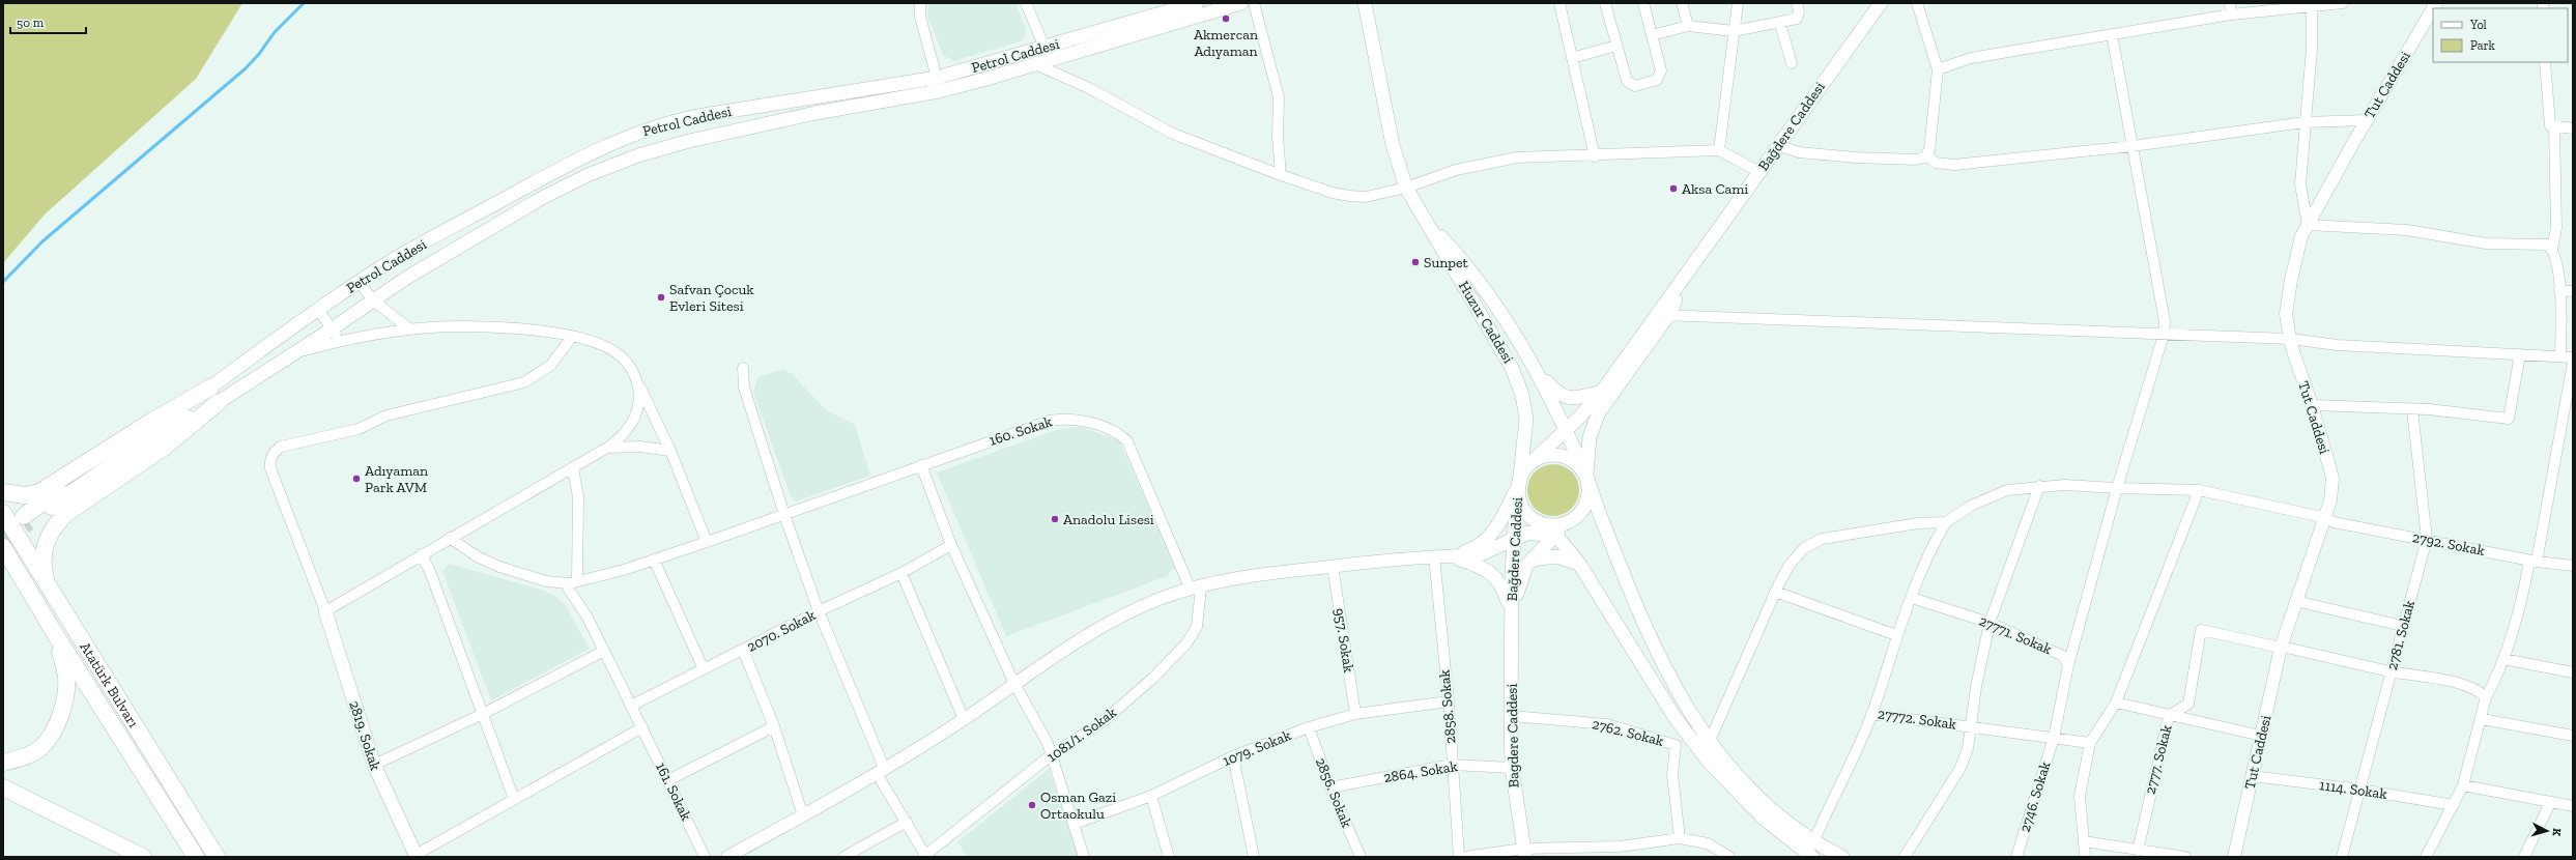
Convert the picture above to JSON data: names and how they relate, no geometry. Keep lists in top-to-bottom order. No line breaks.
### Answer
{"streets":{"highway":["Atatürk Bulvarı"],"main road":["Petrol Caddesi","Bağdere Caddesi","Huzur Caddesi","2819. Sokak","Bagdere Caddesi"],"street":["Tut Caddesi","160. Sokak","2792. Sokak","2070. Sokak","27771. Sokak","2781. Sokak","957. Sokak","2858. Sokak","27772. Sokak","2762. Sokak","1081/1. Sokak","1079. Sokak","2777. Sokak","2864. Sokak","1114. Sokak","161. Sokak","2856. Sokak","2746. Sokak"]},"crossings":[["Tut Caddesi","2792. Sokak"],["Tut Caddesi","2777. Sokak"],["Tut Caddesi","1114. Sokak"],["Bağdere Caddesi","Huzur Caddesi"],["Bağdere Caddesi","Bagdere Caddesi"],["160. Sokak","1081/1. Sokak"],["2792. Sokak","2781. Sokak"],["2792. Sokak","27772. Sokak"],["27771. Sokak","27772. Sokak"],["27771. Sokak","2746. Sokak"],["2781. Sokak","1114. Sokak"],["957. Sokak","1079. Sokak"],["2858. Sokak","1079. Sokak"],["2858. Sokak","2864. Sokak"],["27772. Sokak","2746. Sokak"],["2762. Sokak","Bagdere Caddesi"],["Bagdere Caddesi","2864. Sokak"],["1079. Sokak","2856. Sokak"],["2864. Sokak","2856. Sokak"]],"places":["Akmercan Adıyaman","Aksa Cami","Sunpet","Safvan Çocuk Evleri Sitesi","Adıyaman Park AVM","Anadolu Lisesi","Osman Gazi Ortaokulu"],"legend":["Yol","Park"],"scale_bar":"50 m","north":"right"}
